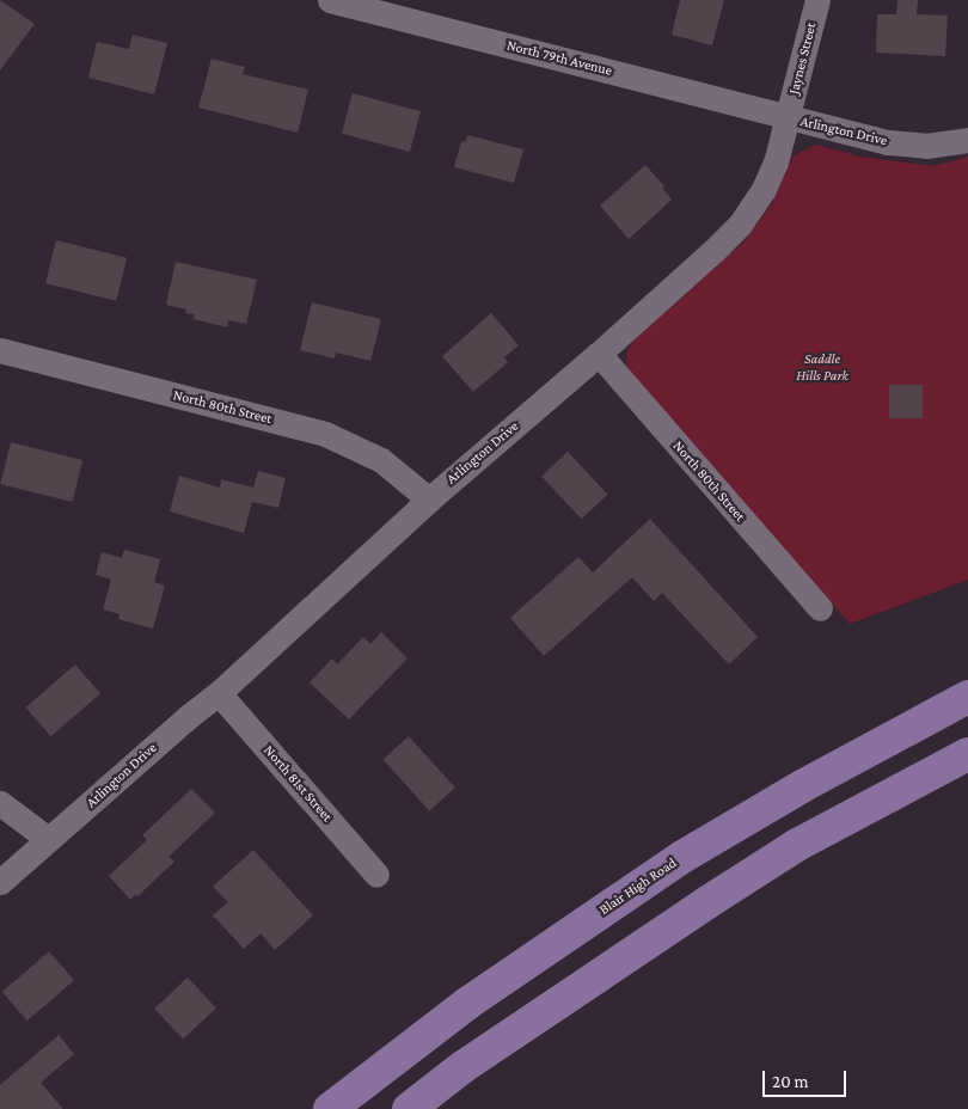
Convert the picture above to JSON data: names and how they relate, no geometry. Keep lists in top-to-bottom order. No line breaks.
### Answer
{"streets":{"main road":["Blair High Road"],"street":["North 79th Avenue","Jaynes Street","Arlington Drive","North 80th Street","North 81st Street"]},"crossings":[["North 79th Avenue","Jaynes Street"],["North 79th Avenue","Arlington Drive"],["Jaynes Street","Arlington Drive"],["Arlington Drive","North 80th Street"],["Arlington Drive","North 81st Street"]],"parks":["Saddle Hills Park"],"scale_bar":"20 m"}
